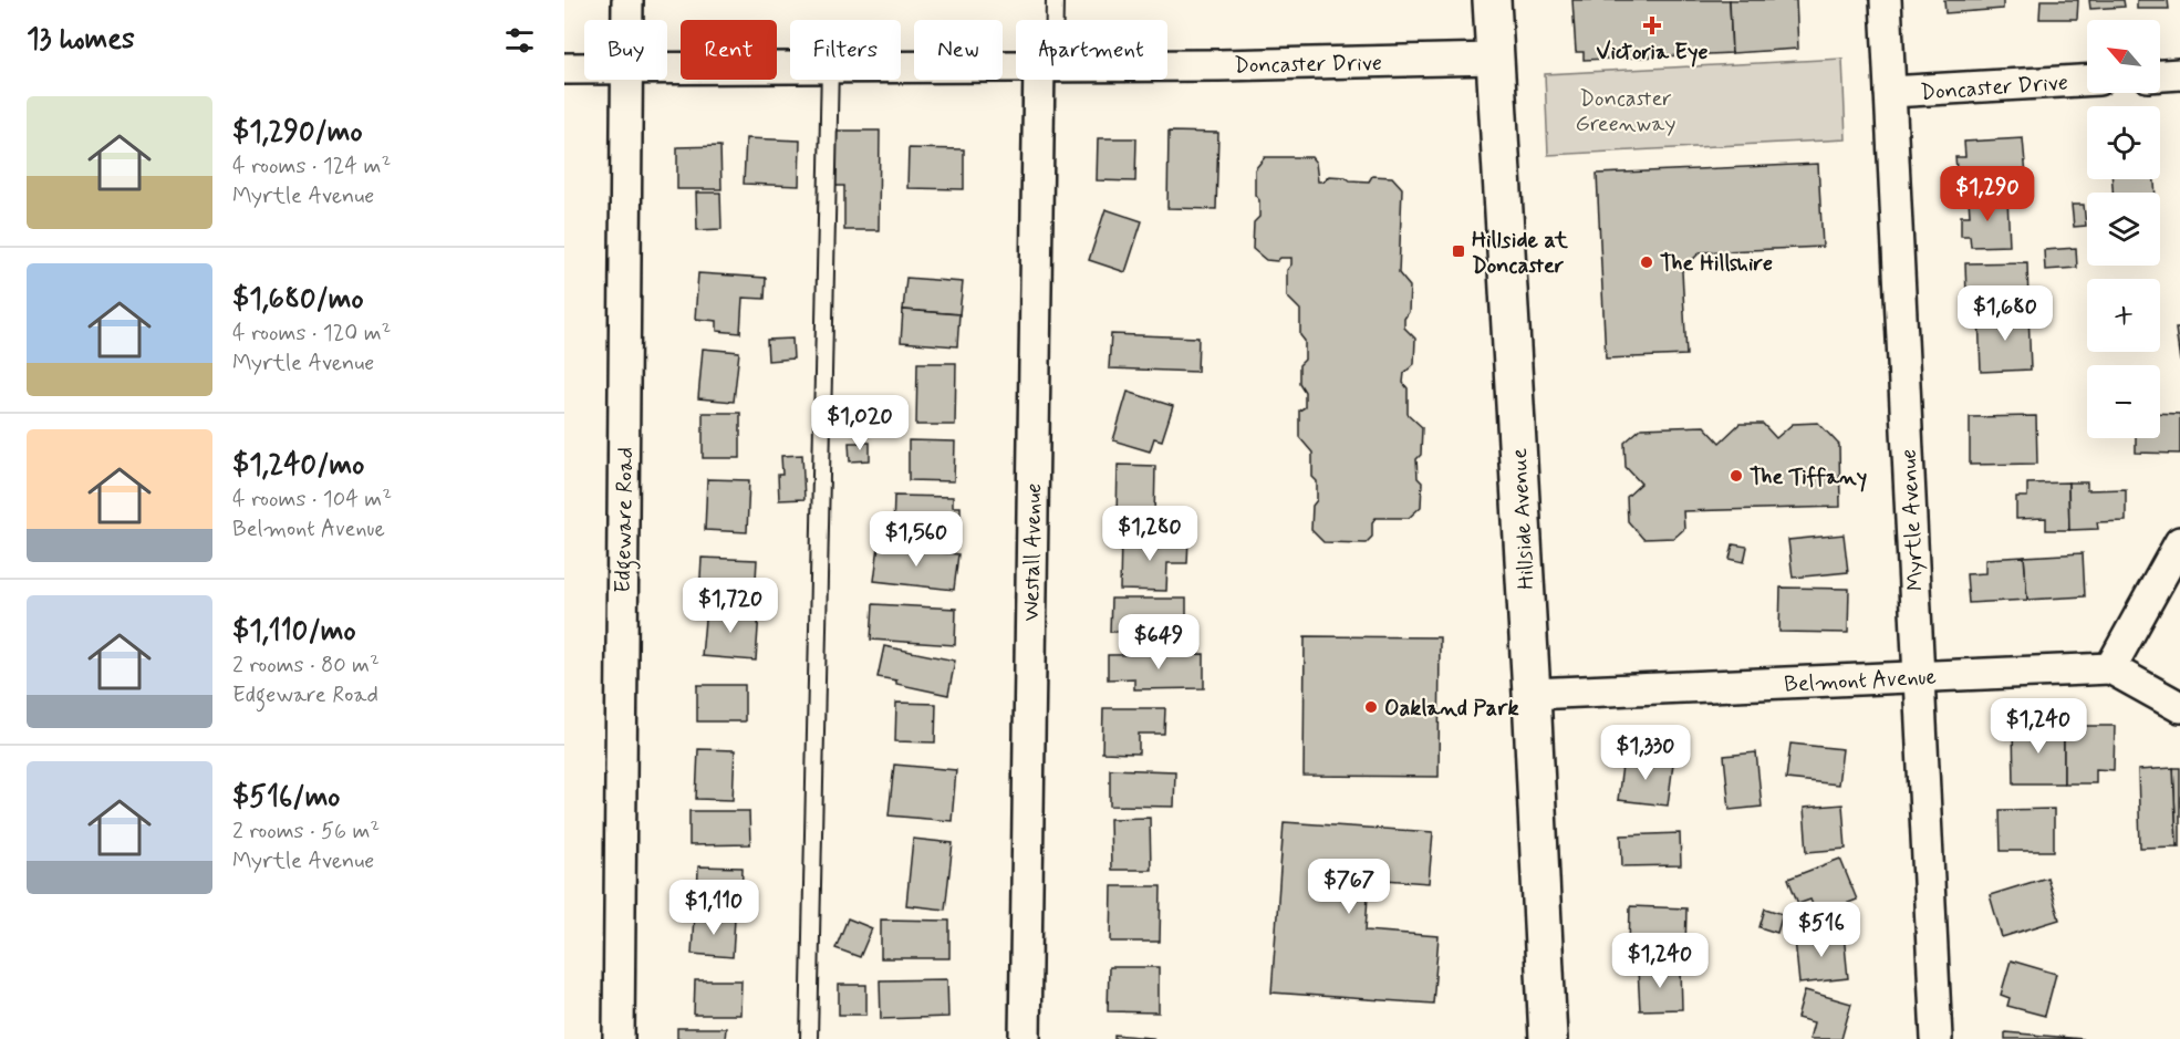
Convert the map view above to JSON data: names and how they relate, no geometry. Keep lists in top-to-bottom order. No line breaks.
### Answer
{"streets":{"main road":["Hillside Avenue"],"street":["Doncaster Drive","Edgeware Road","Myrtle Avenue","Westall Avenue","Belmont Avenue"]},"crossings":[["Doncaster Drive","Hillside Avenue"],["Doncaster Drive","Myrtle Avenue"],["Hillside Avenue","Belmont Avenue"],["Myrtle Avenue","Belmont Avenue"]],"parks":["Doncaster Greenway"],"places":{"health":["Victoria Eye"],"transit":["Hillside at Doncaster"],"other":["The Hillshire","The Tiffany","Oakland Park"]},"north":"top left","page":{"heading":"13 homes","map_buttons":["+","−"],"chip":["Buy","Rent","Filters","New","Apartment"],"list":[{"name":"$1,290/mo","note":"4 rooms · 124 m² · Myrtle Avenue"},{"name":"$1,680/mo","note":"4 rooms · 120 m² · Myrtle Avenue"},{"name":"$1,240/mo","note":"4 rooms · 104 m² · Belmont Avenue"},{"name":"$1,110/mo","note":"2 rooms · 80 m² · Edgeware Road"},{"name":"$516/mo","note":"2 rooms · 56 m² · Myrtle Avenue"}],"price":["$1,290","$1,680","$1,020","$1,280","$1,560","$1,720","$649","$1,240","$1,330","$767","$1,110","$516","$1,240"]}}
